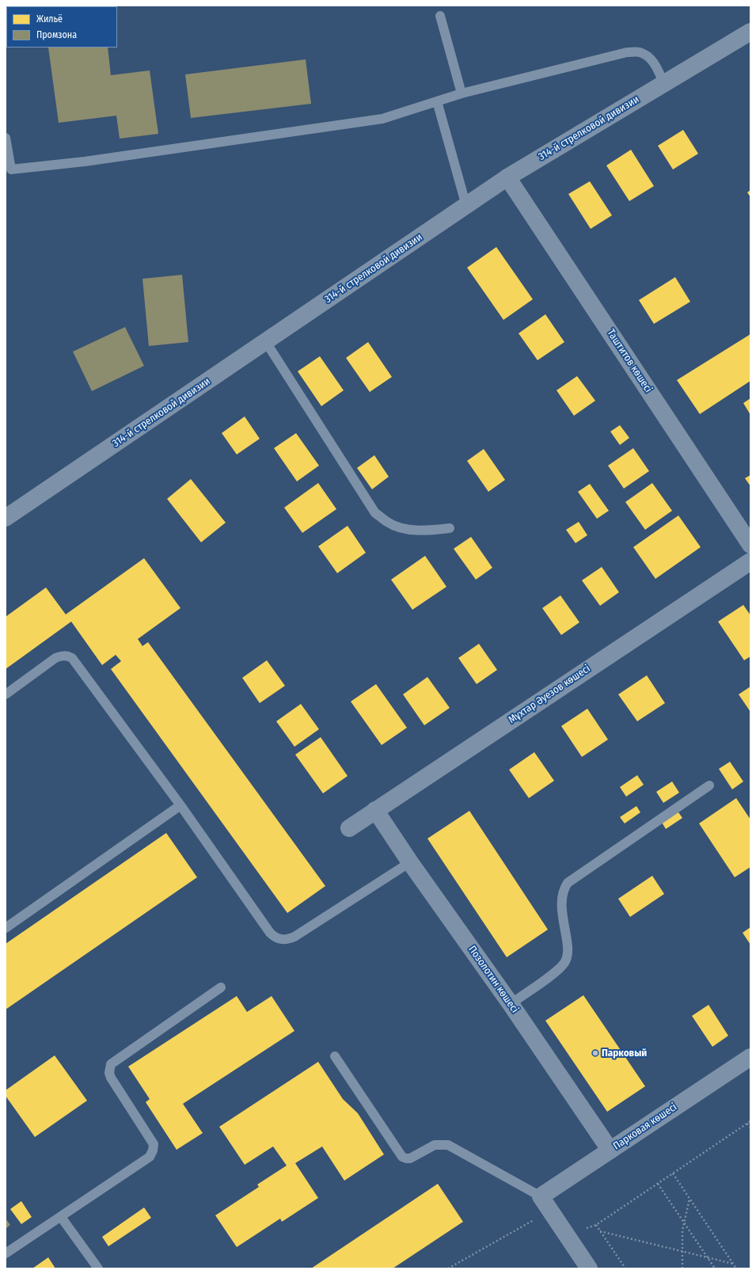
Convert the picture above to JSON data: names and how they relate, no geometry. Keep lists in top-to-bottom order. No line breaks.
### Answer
{"streets":{"street":["314-й стрелковой дивизии","Таштитов көшесі","Мұхтар Әуезов көшесі","Позолотин көшесі","Парковая көшесі"]},"crossings":[["314-й стрелковой дивизии","Таштитов көшесі"],["Мұхтар Әуезов көшесі","Позолотин көшесі"],["Позолотин көшесі","Парковая көшесі"]],"places":["Парковый"],"legend":["Жильё","Промзона"]}
